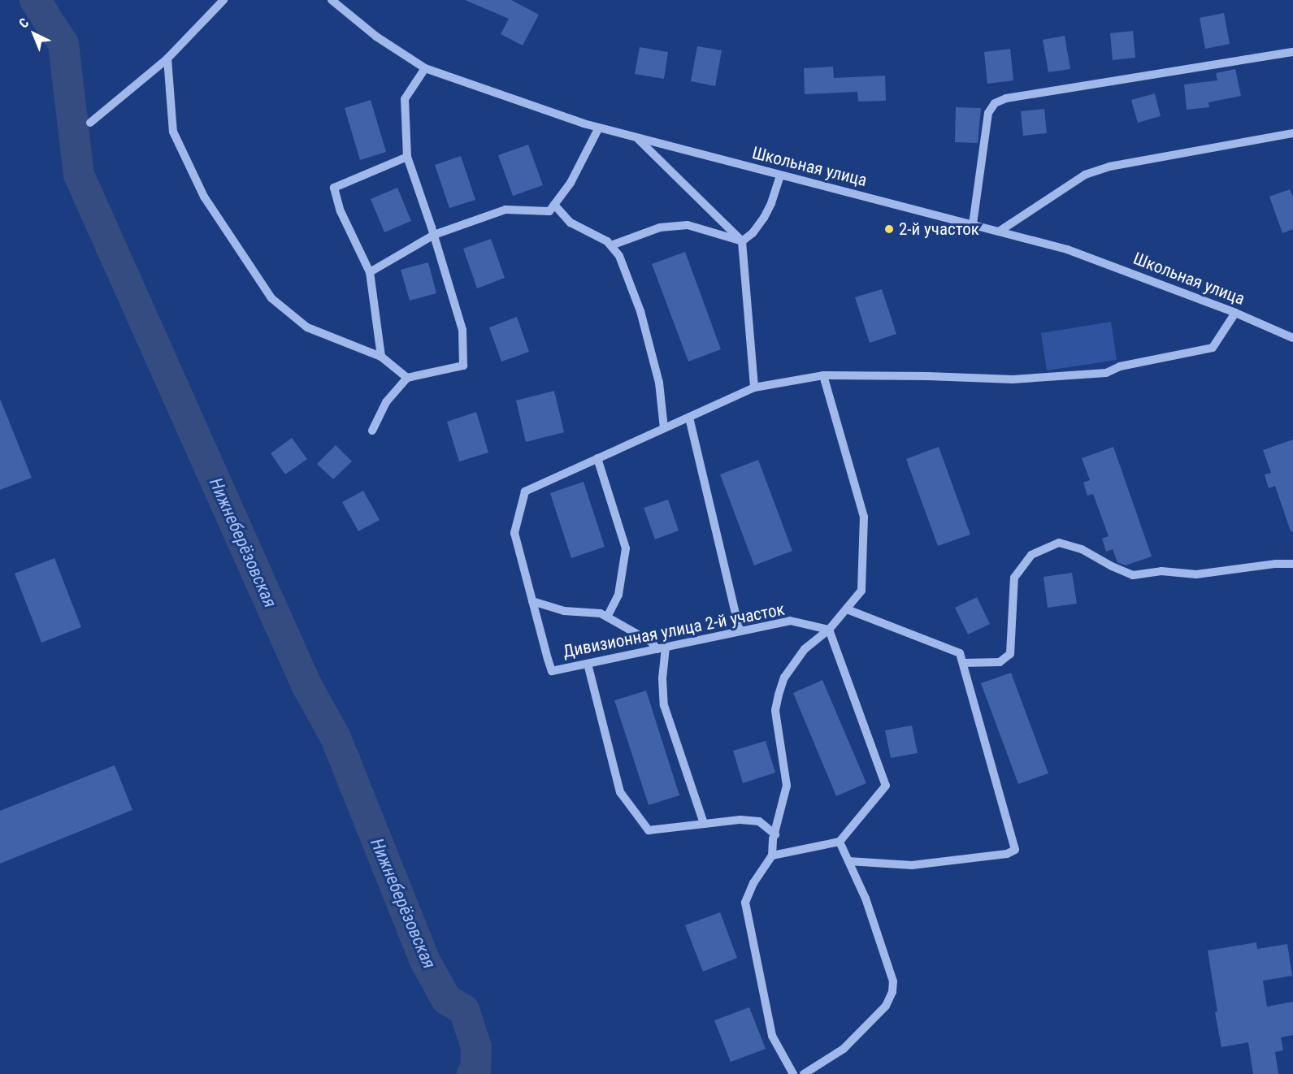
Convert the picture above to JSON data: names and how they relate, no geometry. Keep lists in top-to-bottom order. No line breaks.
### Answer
{"streets":{"street":["Школьная улица","Дивизионная улица 2-й участок"]},"crossings":[["Школьная улица","Дивизионная улица 2-й участок"]],"water":["Нижнеберёзовская"],"places":["2-й участок"],"north":"top left"}
